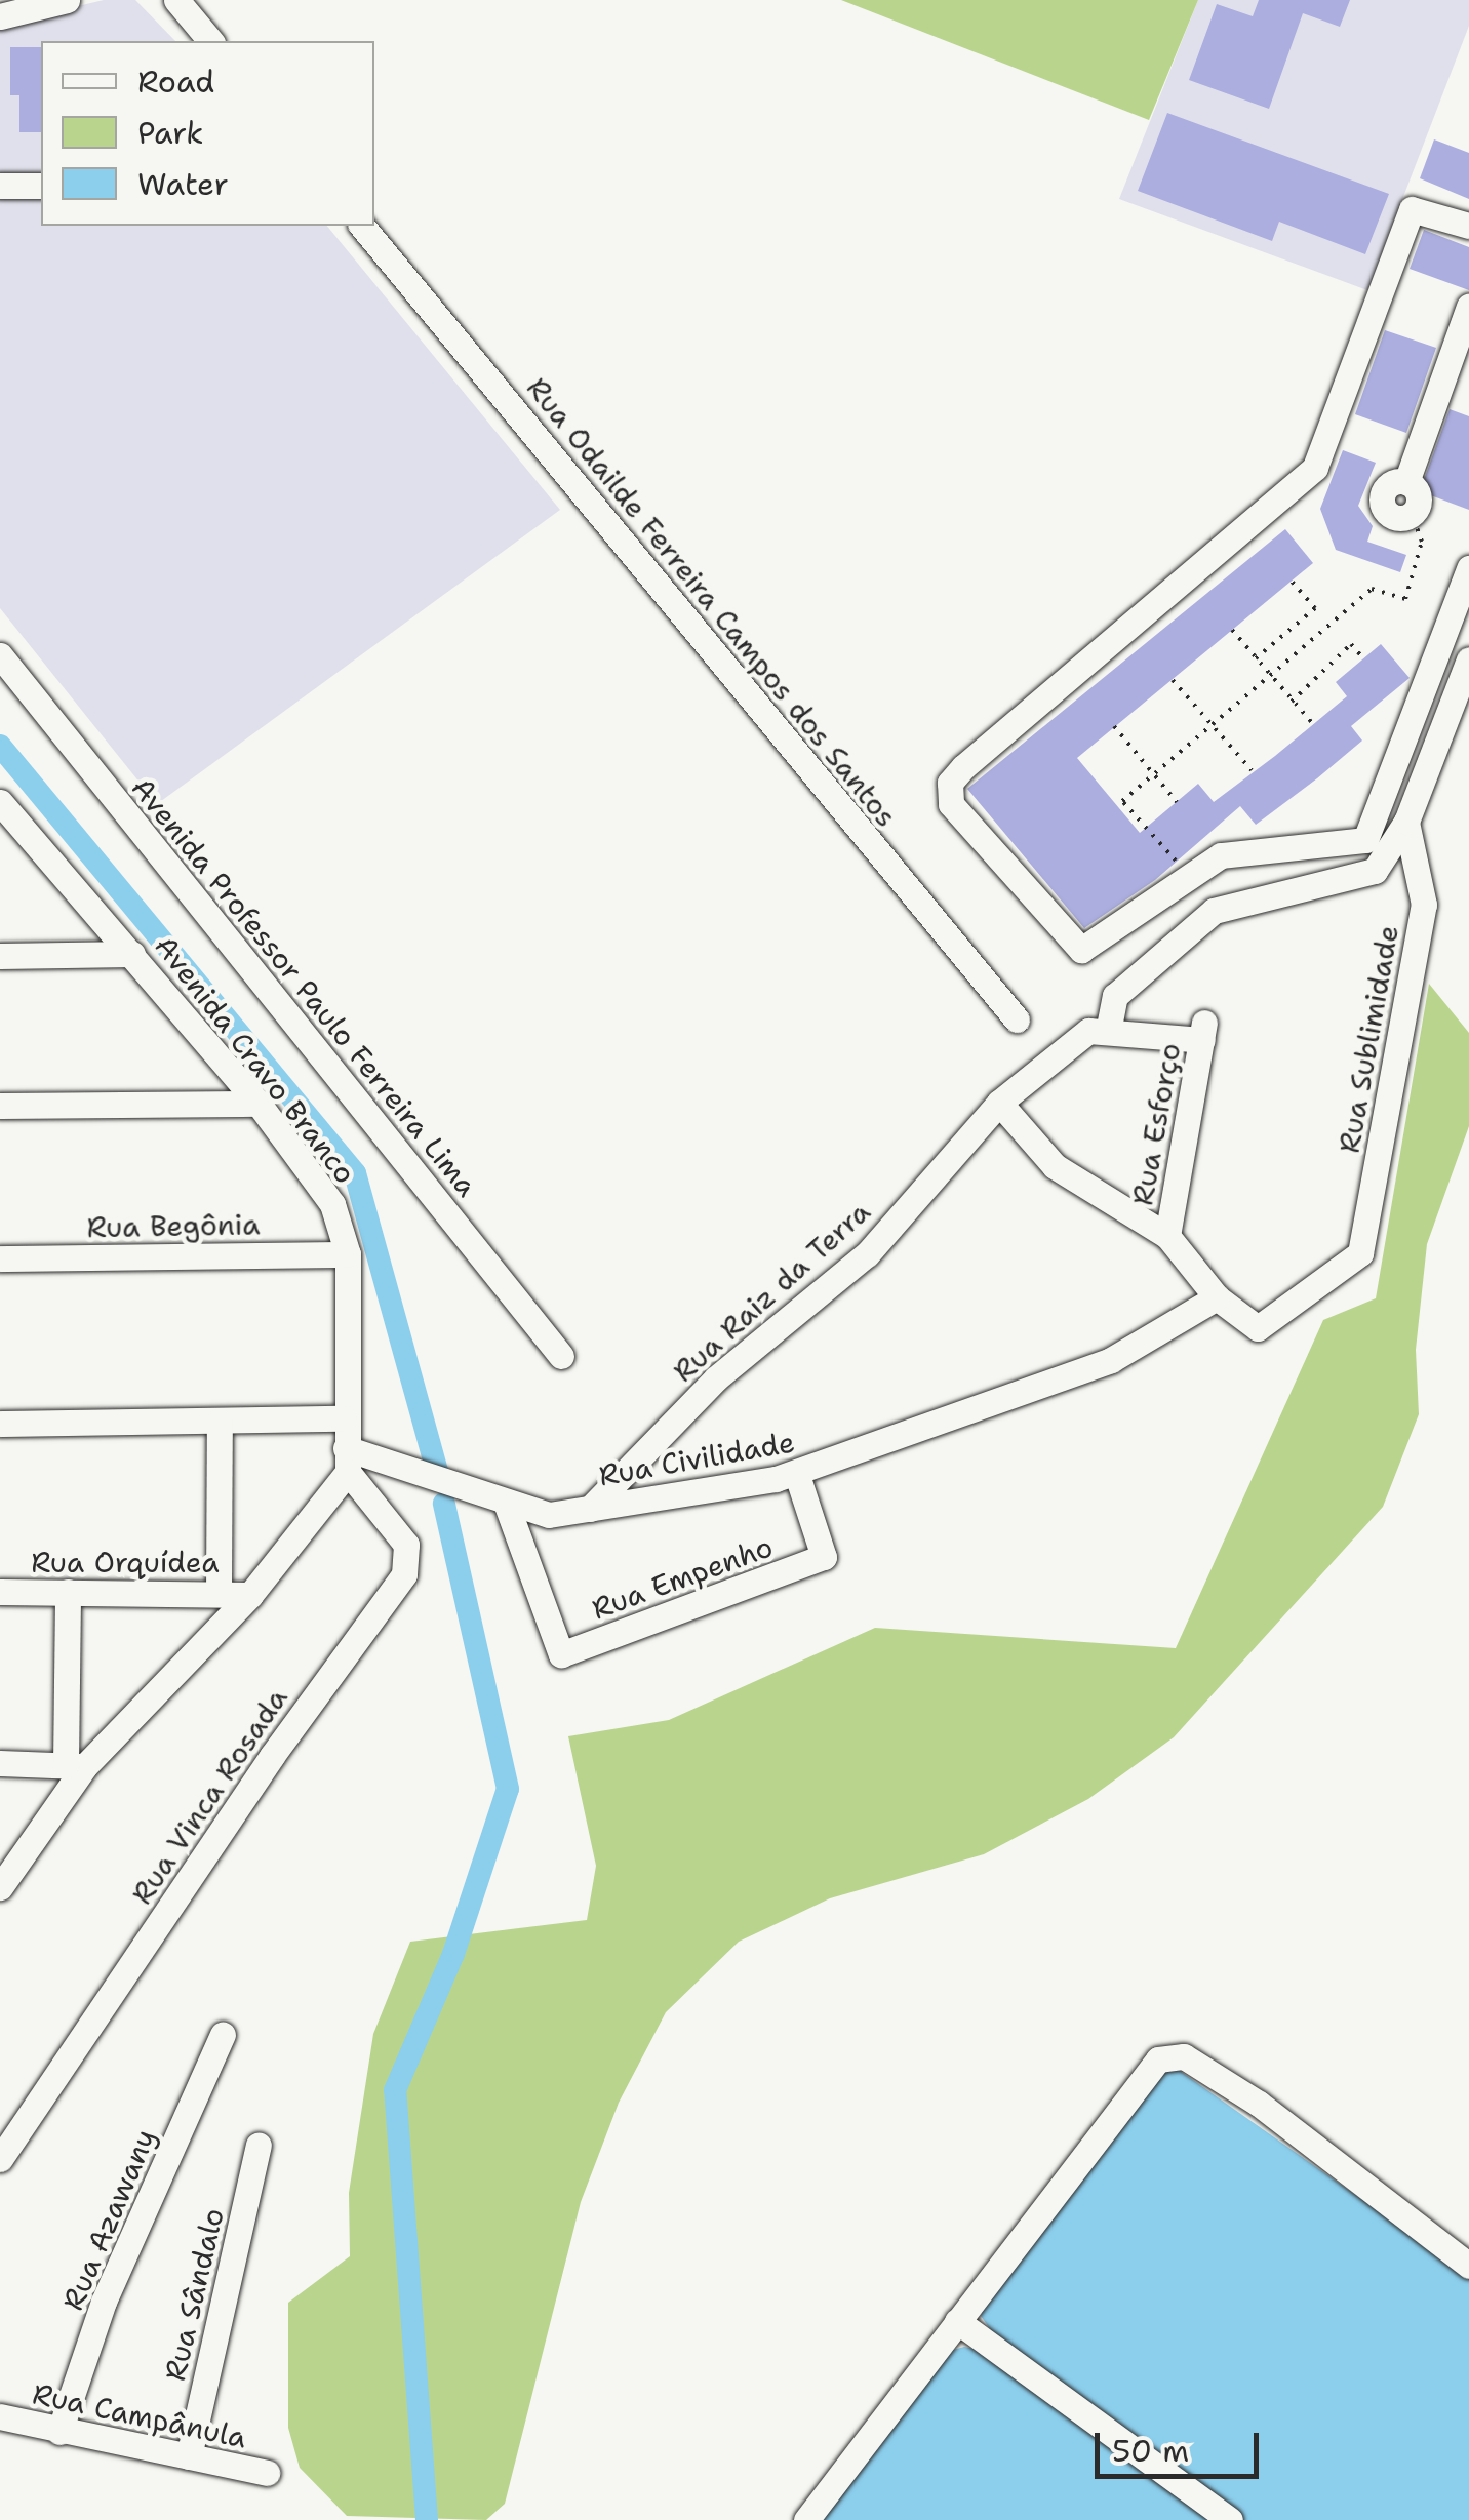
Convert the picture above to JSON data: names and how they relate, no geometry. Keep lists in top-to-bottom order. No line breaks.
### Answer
{"streets":{"street":["Rua Odailde Ferreira Campos dos Santos","Avenida Professor Paulo Ferreira Lima","Rua Sublimidade","Avenida Cravo Branco","Rua Esforço","Rua Begônia","Rua Raiz da Terra","Rua Civilidade","Rua Orquídea","Rua Empenho","Rua Vinca Rosada","Rua Azawany","Rua Sândalo","Rua Campânula"]},"crossings":[["Rua Sublimidade","Rua Civilidade"],["Avenida Cravo Branco","Rua Begônia"],["Avenida Cravo Branco","Rua Civilidade"],["Avenida Cravo Branco","Rua Vinca Rosada"],["Rua Esforço","Rua Raiz da Terra"],["Rua Raiz da Terra","Rua Civilidade"],["Rua Civilidade","Rua Empenho"],["Rua Civilidade","Rua Vinca Rosada"],["Rua Azawany","Rua Campânula"],["Rua Sândalo","Rua Campânula"]],"legend":["Road","Park","Water"],"scale_bar":"50 m"}
